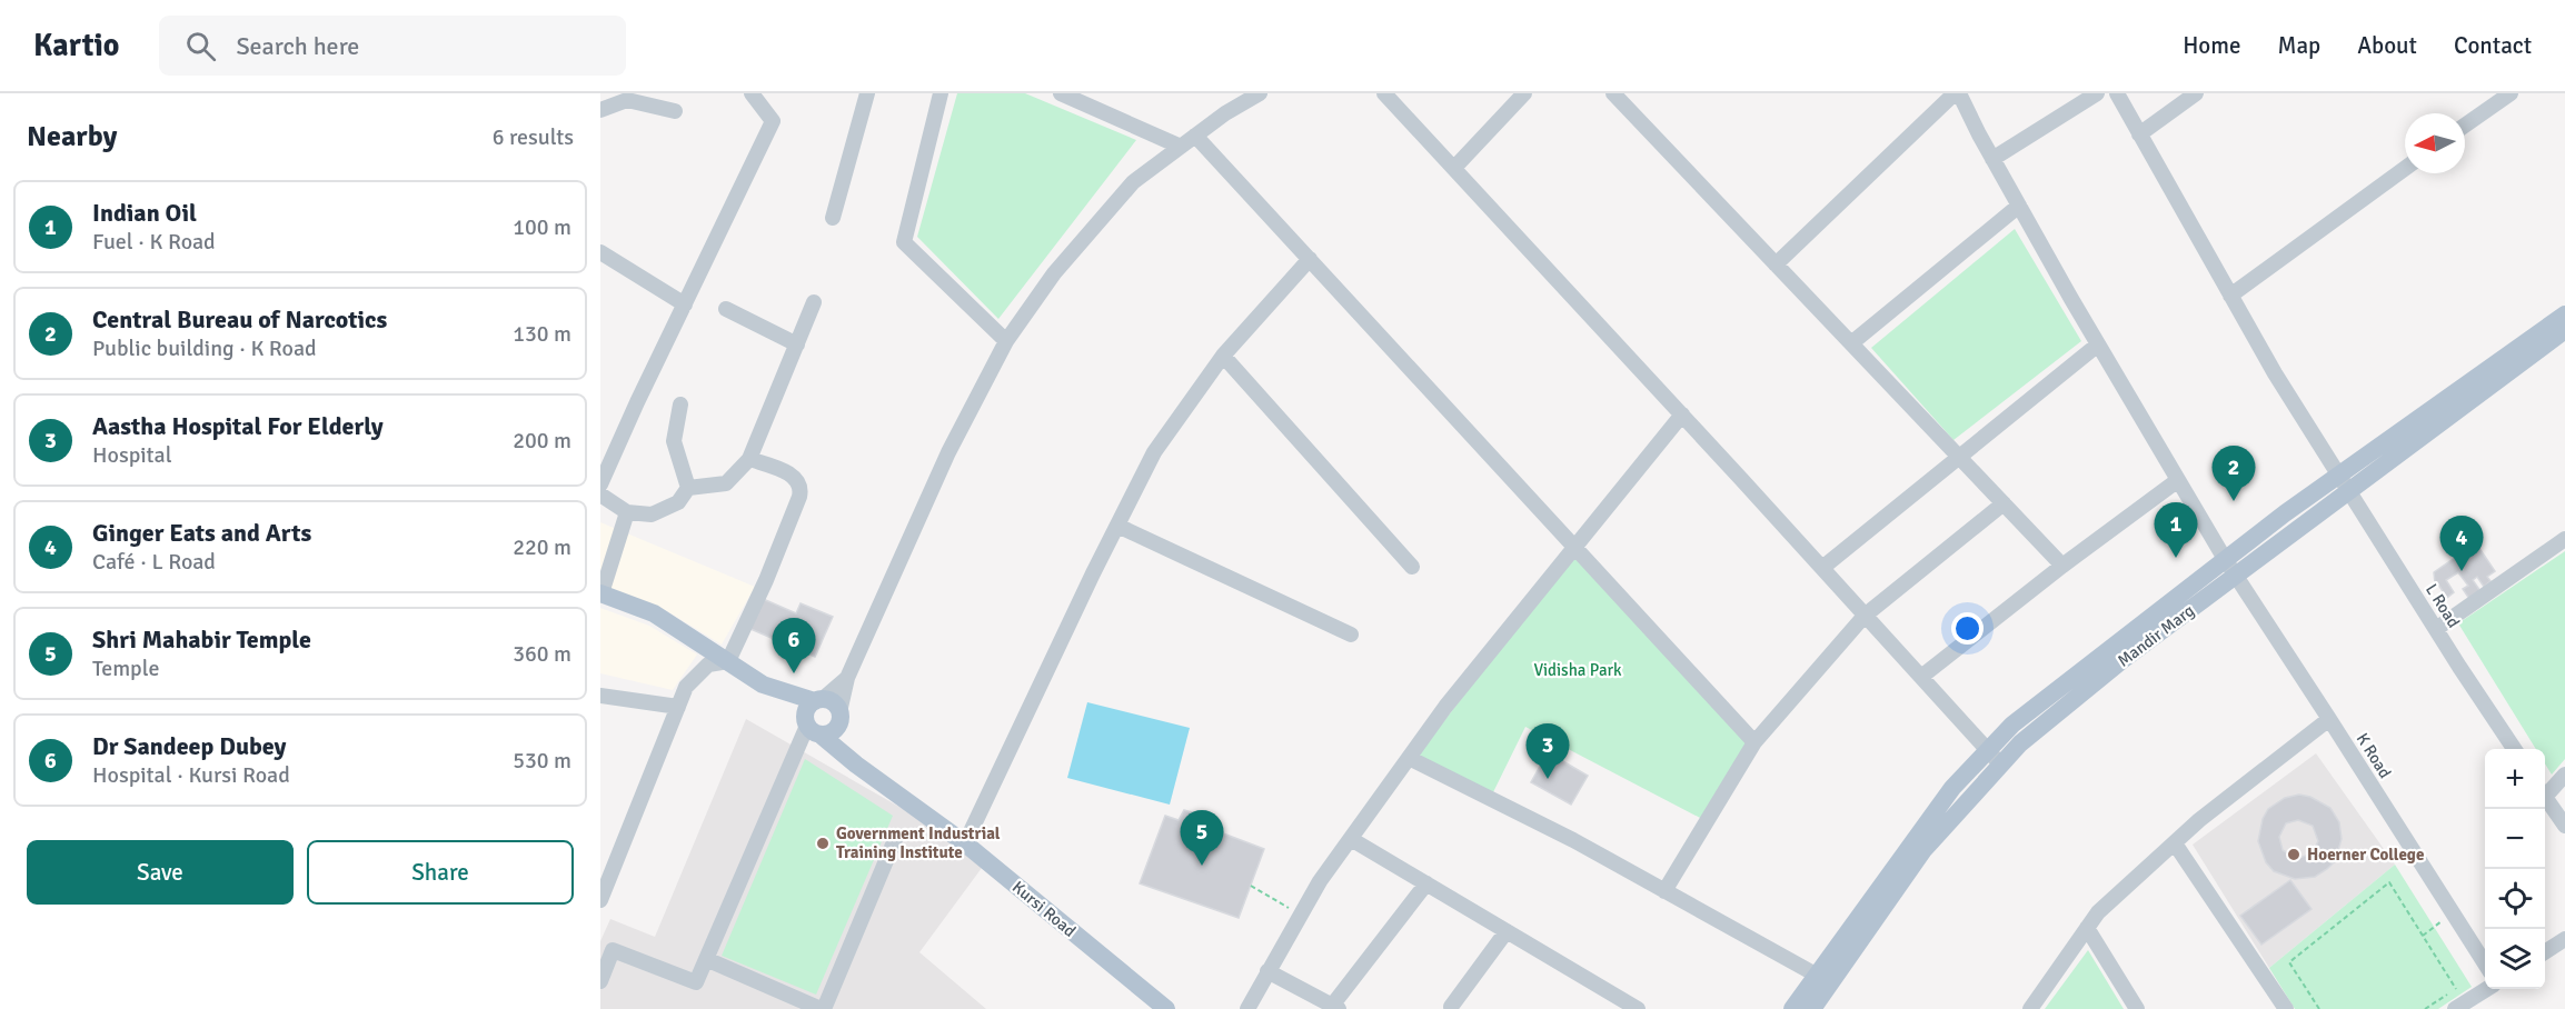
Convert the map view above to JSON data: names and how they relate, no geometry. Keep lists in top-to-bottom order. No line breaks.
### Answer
{"streets":{"main road":["Mandir Marg","Kursi Road"],"street":["L Road","K Road"]},"crossings":[["L Road","Mandir Marg"],["Mandir Marg","K Road"]],"parks":["Vidisha Park"],"places":["Government Industrial Training Institute","Hoerner College"],"north":"left","page":{"header":"Kartio","search":"Search here","nav":["Home","Map","About","Contact"],"heading":["Nearby","6 results"],"list":[{"mark":"1","name":"Indian Oil","note":"Fuel · K Road","value":"100 m"},{"mark":"2","name":"Central Bureau of Narcotics","note":"Public building · K Road","value":"130 m"},{"mark":"3","name":"Aastha Hospital For Elderly","note":"Hospital","value":"200 m"},{"mark":"4","name":"Ginger Eats and Arts","note":"Café · L Road","value":"220 m"},{"mark":"5","name":"Shri Mahabir Temple","note":"Temple","value":"360 m"},{"mark":"6","name":"Dr Sandeep Dubey","note":"Hospital · Kursi Road","value":"530 m"}],"pins":["2","1","4","6","3","5"],"map_buttons":["+","−"],"buttons":["Save","Share"]}}
